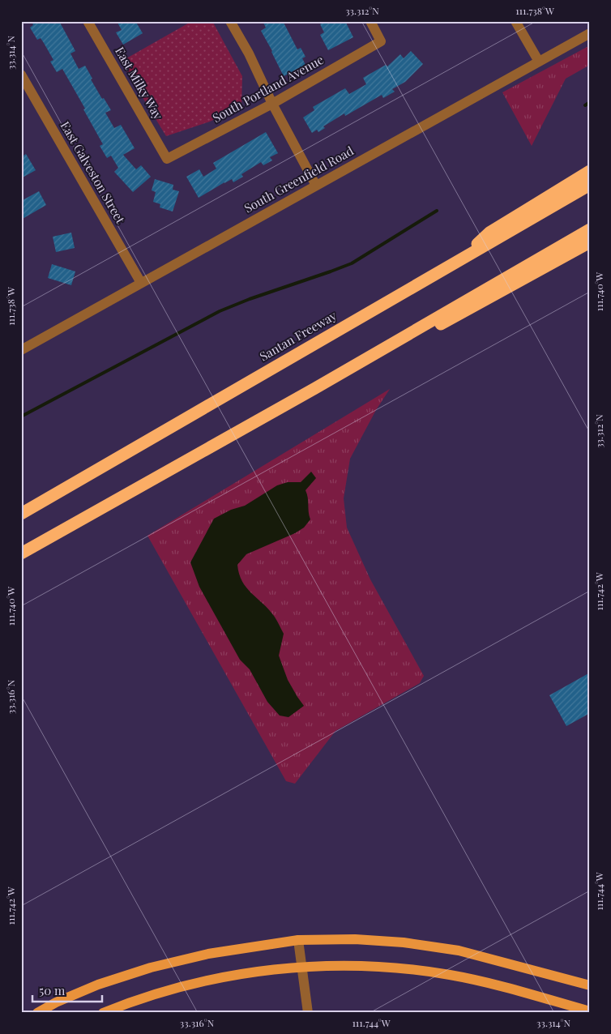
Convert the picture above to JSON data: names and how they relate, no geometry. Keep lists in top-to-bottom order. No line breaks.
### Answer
{"streets":{"highway":["Santan Freeway"],"street":["East Milky Way","South Portland Avenue","East Galveston Street","South Greenfield Road"]},"crossings":[["East Milky Way","South Portland Avenue"],["East Galveston Street","South Greenfield Road"]],"scale_bar":"50 m","coordinates":["33.312°N","111.738°W","33.314°N","111.740°W","111.742°W","33.316°N","111.744°W"]}
